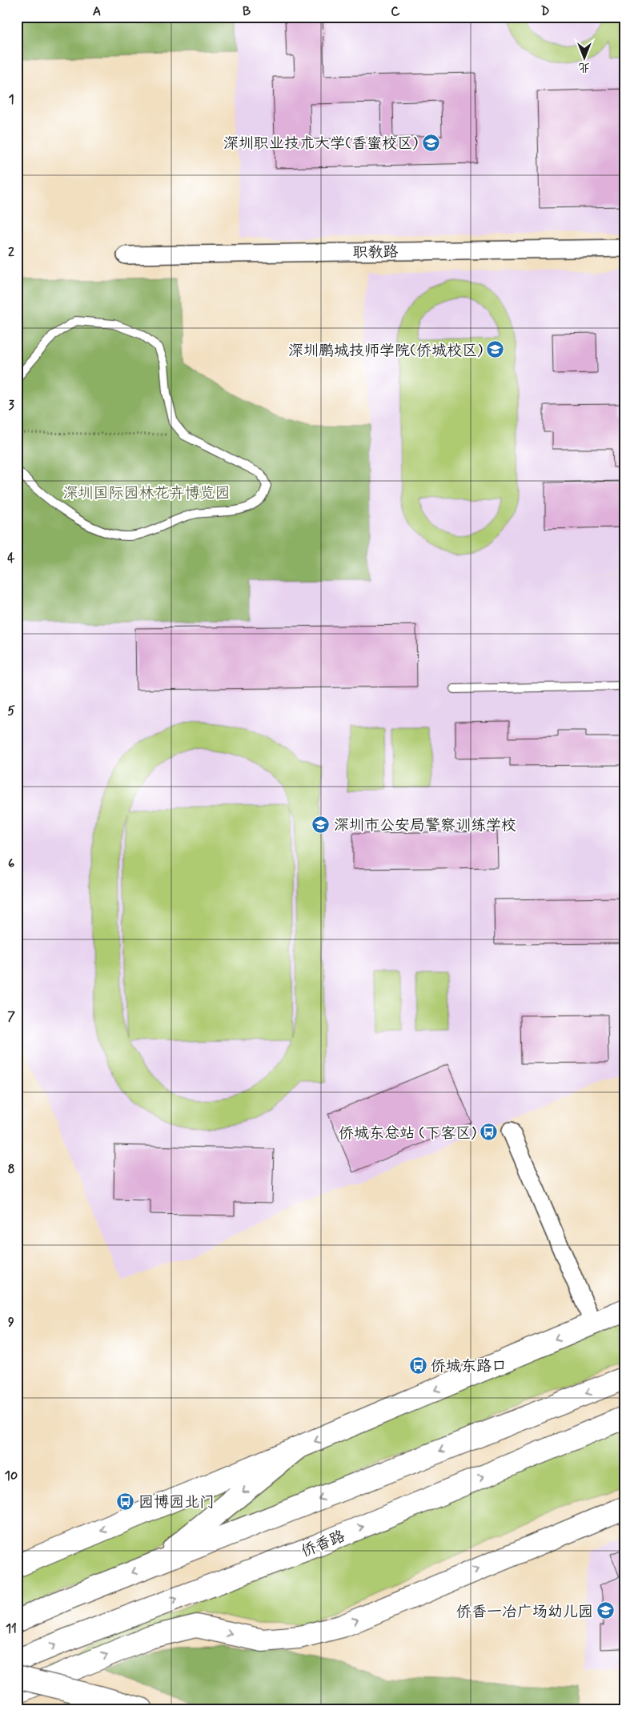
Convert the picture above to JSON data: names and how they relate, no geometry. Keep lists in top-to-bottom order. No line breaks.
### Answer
{"streets":{"main road":["侨香路"],"street":["职教路"]},"parks":["深圳国际园林花卉博览园"],"places":{"school or university":["深圳职业技术大学(香蜜校区)","深圳鹏城技师学院(侨城校区)","深圳市公安局警察训练学校","侨香一冶广场幼儿园"],"bus stop":["侨城东总站 (下客区)","侨城东路口","园博园北门"]},"north":"bottom","grid":{"columns":["A","B","C","D"],"rows":["1","2","3","4","5","6","7","8","9","10","11"]}}
